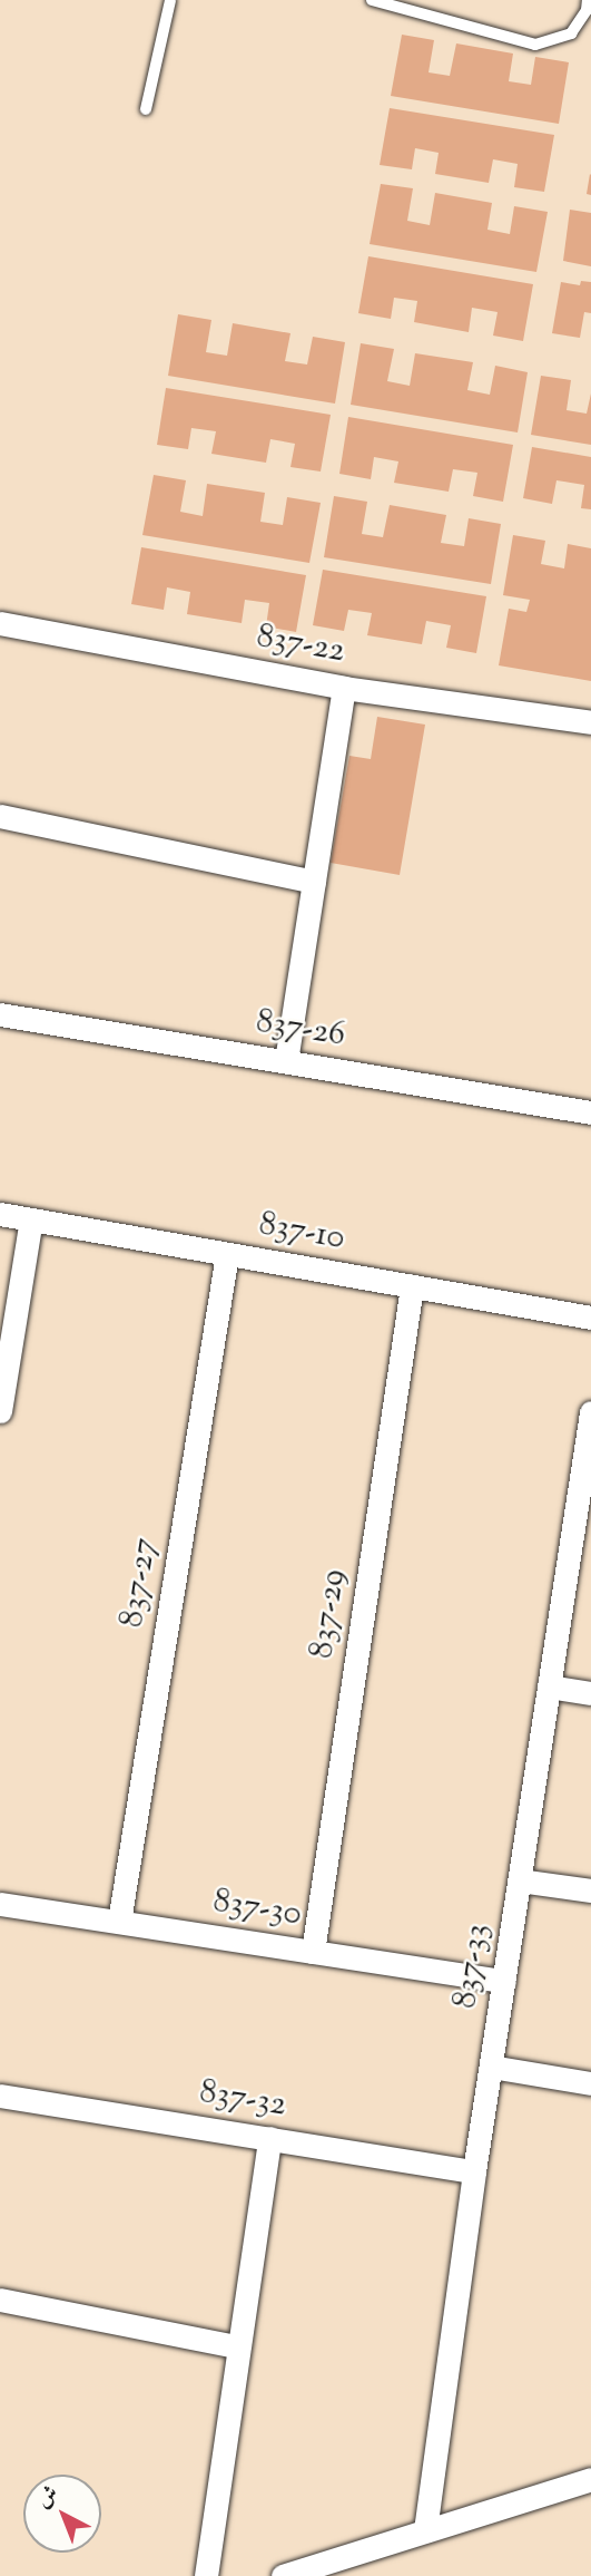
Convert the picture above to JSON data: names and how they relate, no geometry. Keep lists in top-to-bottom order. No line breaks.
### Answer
{"streets":{"street":["837-22","837-26","837-10","837-27","837-29","837-30","837-33","837-32"]},"crossings":[["837-10","837-27"],["837-10","837-29"],["837-27","837-30"],["837-29","837-30"],["837-30","837-33"],["837-33","837-32"]],"north":"top left"}
